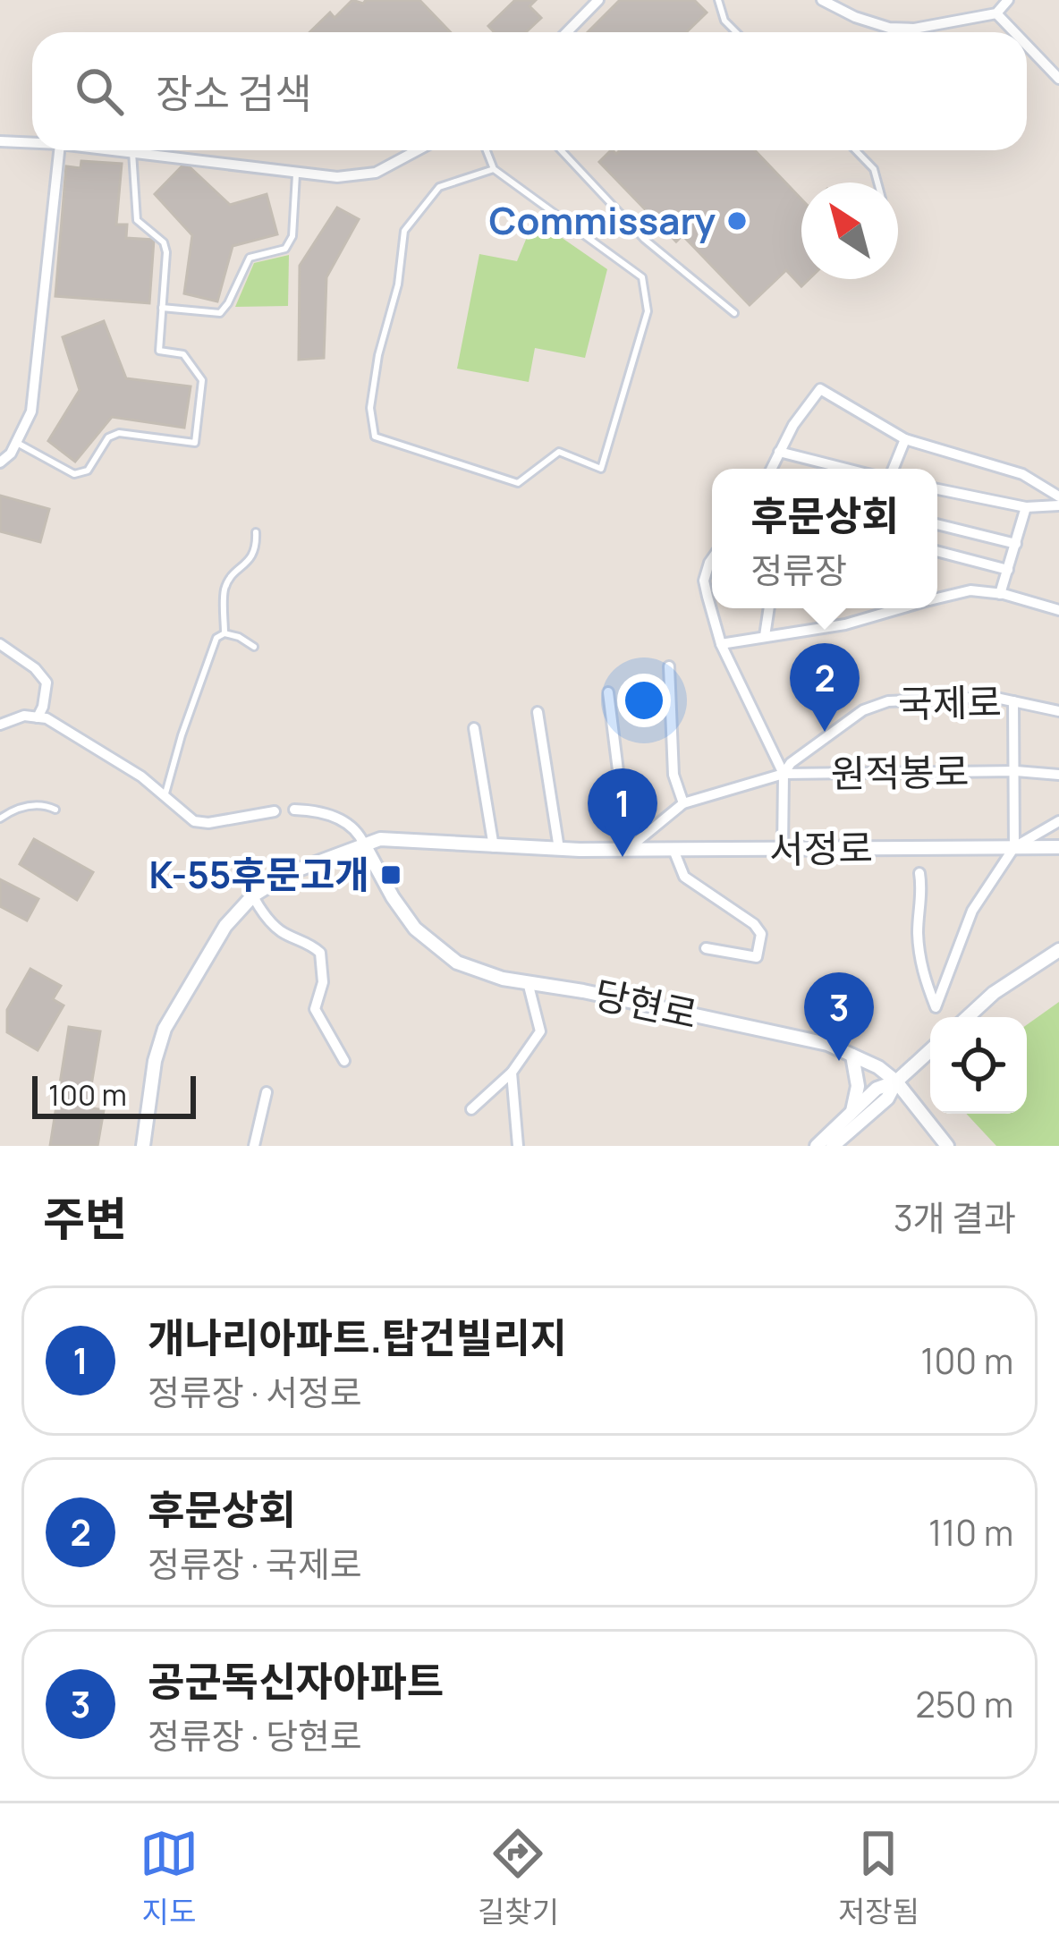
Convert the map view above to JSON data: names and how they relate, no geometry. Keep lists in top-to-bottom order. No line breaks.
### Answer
{"streets":{"street":["국제로","원적봉로","서정로","당현로"]},"crossings":[["국제로","원적봉로"],["국제로","서정로"],["원적봉로","서정로"],["서정로","당현로"]],"places":{"other":["Commissary"],"transit":["K-55후문고개"]},"scale_bar":"100 m","north":"top left","page":{"search":"장소 검색","popup":["후문상회","정류장"],"pins":["2","1","3"],"scale":"100 m","heading":["주변","3개 결과"],"list":[{"mark":"1","name":"개나리아파트.탑건빌리지","note":"정류장 · 서정로","value":"100 m"},{"mark":"2","name":"후문상회","note":"정류장 · 국제로","value":"110 m"},{"mark":"3","name":"공군독신자아파트","note":"정류장 · 당현로","value":"250 m"}],"nav":["지도","길찾기","저장됨"]}}
